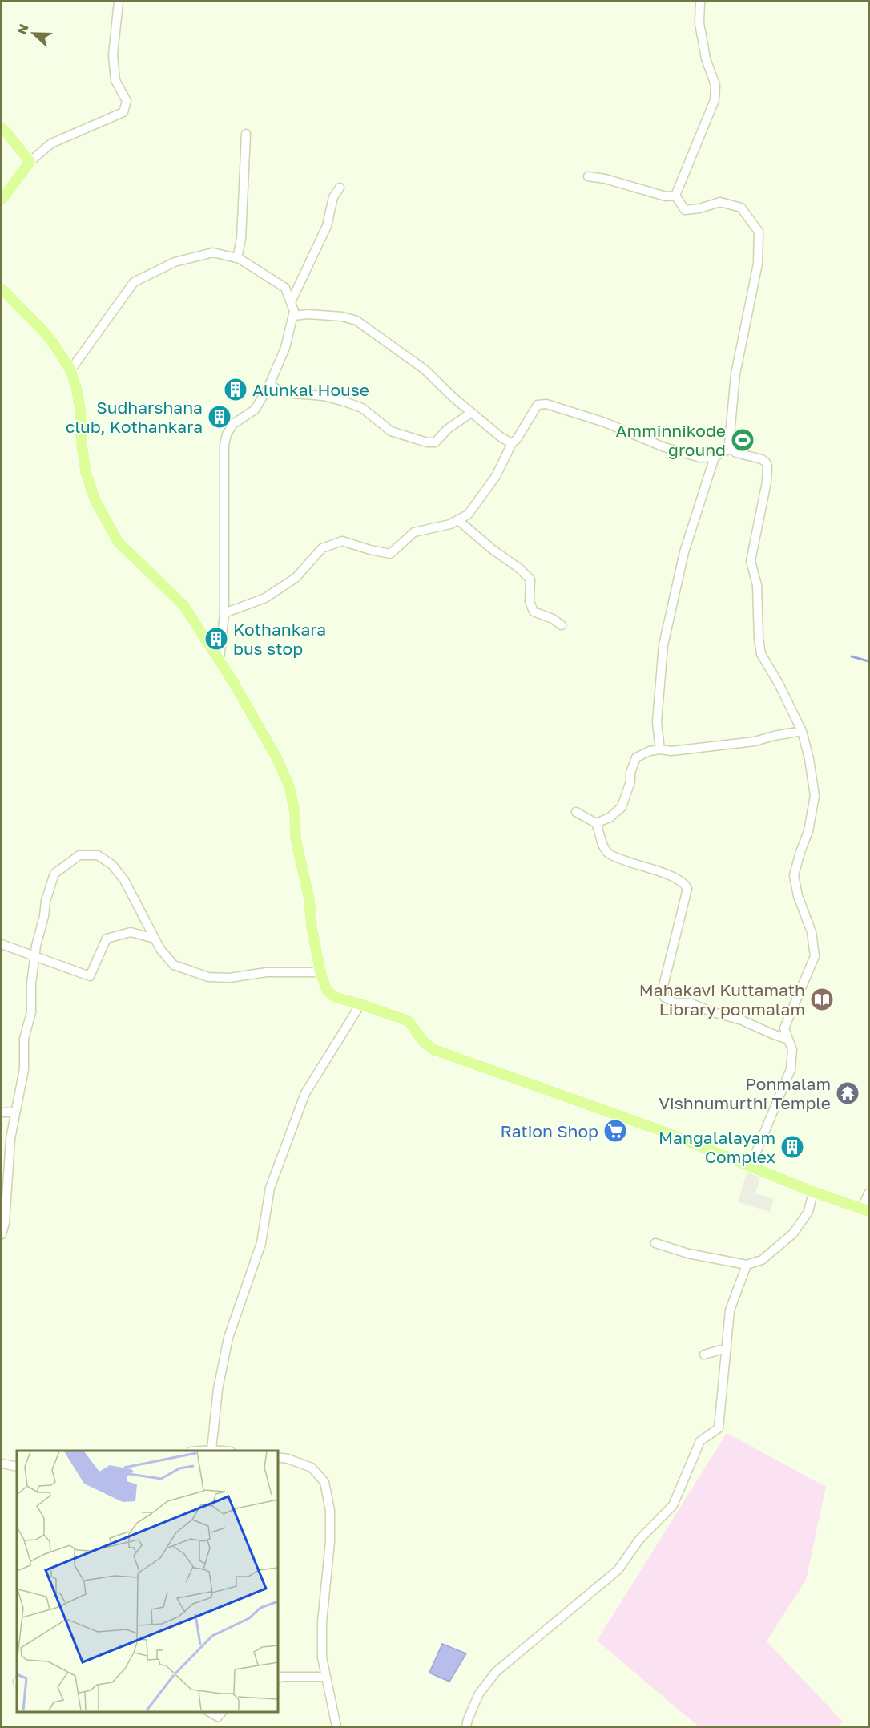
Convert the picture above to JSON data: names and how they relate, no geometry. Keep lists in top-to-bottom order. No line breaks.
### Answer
{"places":{"building":["Alunkal House","Sudharshana club, Kothankara","Kothankara bus stop","Mangalalayam Complex"],"sports":["Amminnikode ground"],"library":["Mahakavi Kuttamath Library ponmalam"],"temple":["Ponmalam Vishnumurthi Temple"],"supermarket":["Ration Shop"]},"north":"left"}
